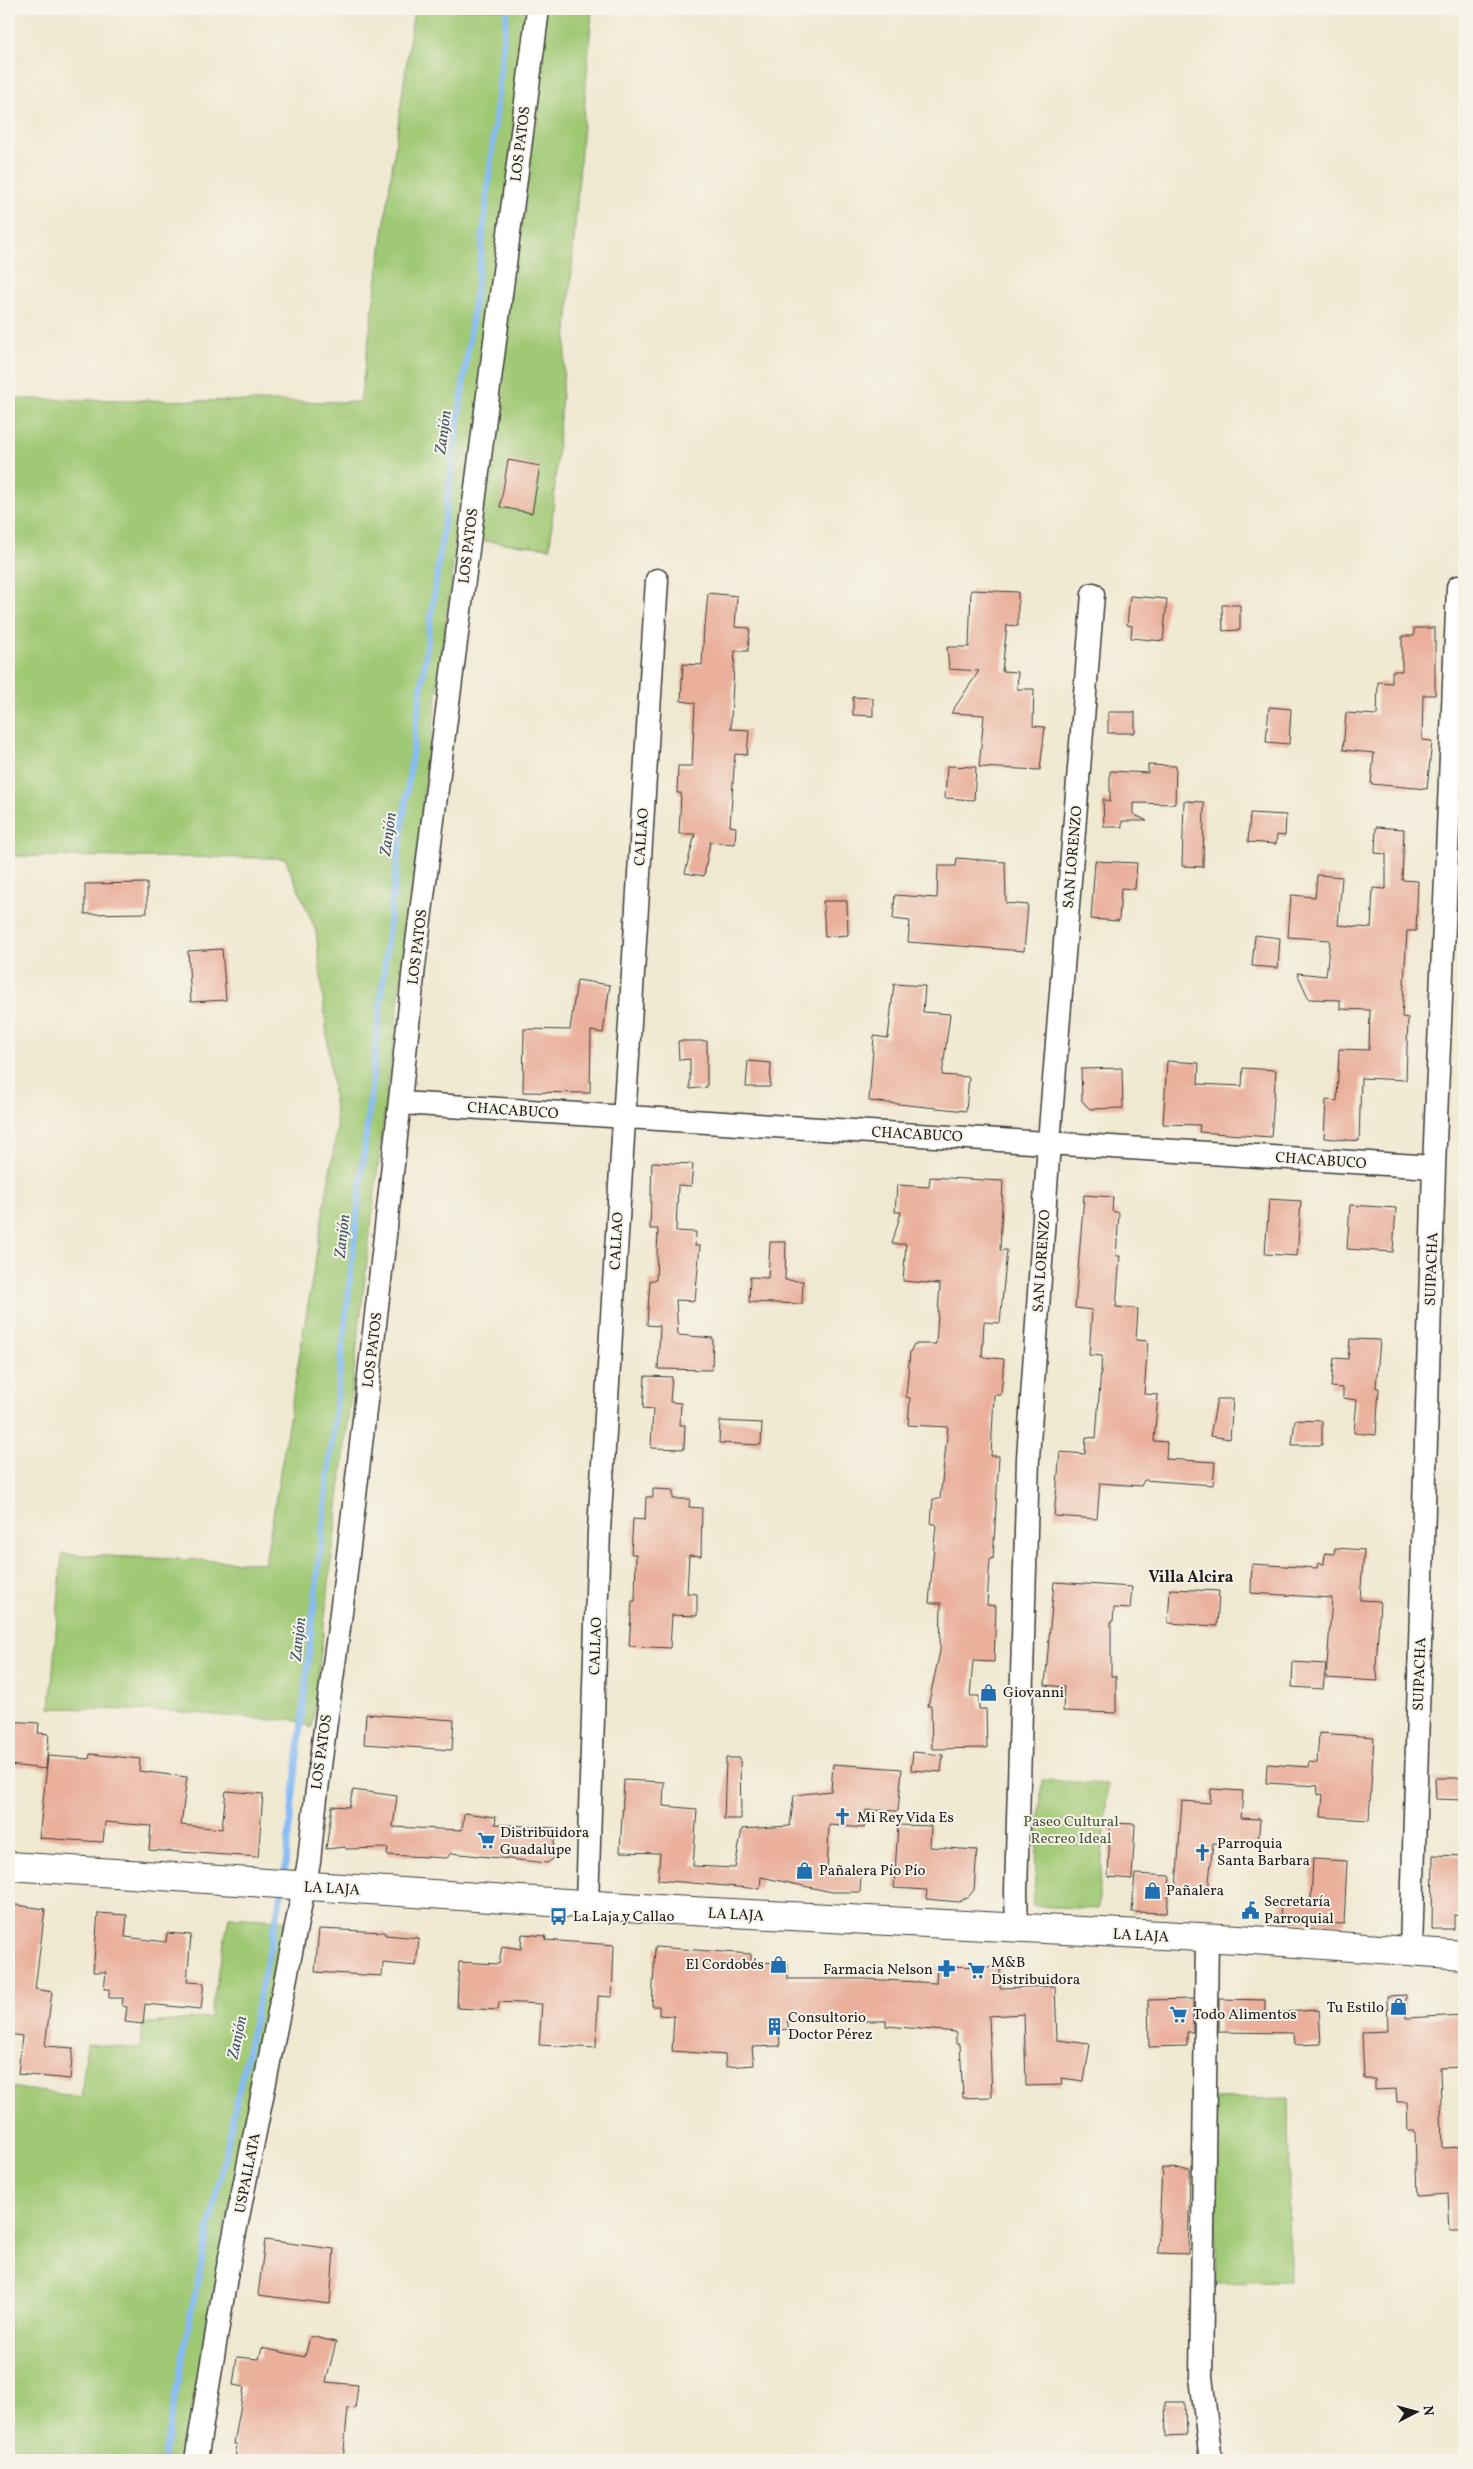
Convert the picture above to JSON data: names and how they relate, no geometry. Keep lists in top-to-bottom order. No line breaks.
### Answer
{"streets":{"main road":["LA LAJA"],"street":["LOS PATOS","CALLAO","SAN LORENZO","CHACABUCO","SUIPACHA","USPALLATA"]},"crossings":[["LOS PATOS","CHACABUCO"],["LOS PATOS","LA LAJA"],["LOS PATOS","USPALLATA"],["CALLAO","CHACABUCO"],["CALLAO","LA LAJA"],["SAN LORENZO","CHACABUCO"],["SAN LORENZO","LA LAJA"],["CHACABUCO","SUIPACHA"],["SUIPACHA","LA LAJA"],["LA LAJA","USPALLATA"]],"districts":["Villa Alcira"],"water":["Zanjón"],"parks":["Paseo Cultural Recreo Ideal"],"places":{"shop":["Giovanni","Pañalera Pío Pío","Pañalera","El Cordobés","Tu Estilo"],"church":["Mi Rey Vida Es","Parroquia Santa Barbara"],"supermarket":["Distribuidora Guadalupe","M&B Distribuidora","Todo Alimentos"],"public building":["Secretaría Parroquial"],"bus stop":["La Laja y Callao"],"pharmacy":["Farmacia Nelson"],"building":["Consultorio Doctor Pérez"]},"north":"right"}
